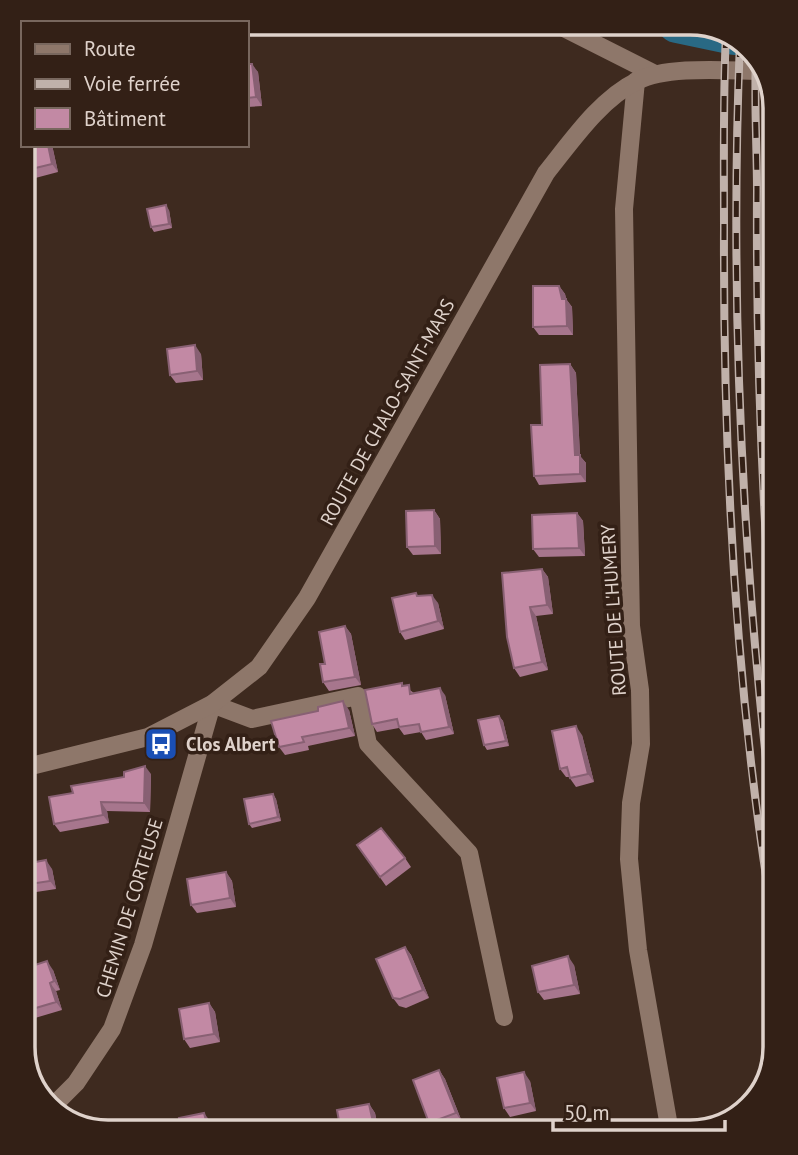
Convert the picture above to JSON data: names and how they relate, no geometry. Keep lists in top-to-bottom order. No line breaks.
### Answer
{"streets":{"street":["ROUTE DE CHALO-SAINT-MARS","ROUTE DE L'HUMERY","CHEMIN DE CORTEUSE"]},"crossings":[["ROUTE DE CHALO-SAINT-MARS","ROUTE DE L'HUMERY"],["ROUTE DE CHALO-SAINT-MARS","CHEMIN DE CORTEUSE"]],"places":{"bus stop":["Clos Albert"]},"legend":["Route","Voie ferrée","Bâtiment"],"scale_bar":"50 m"}
